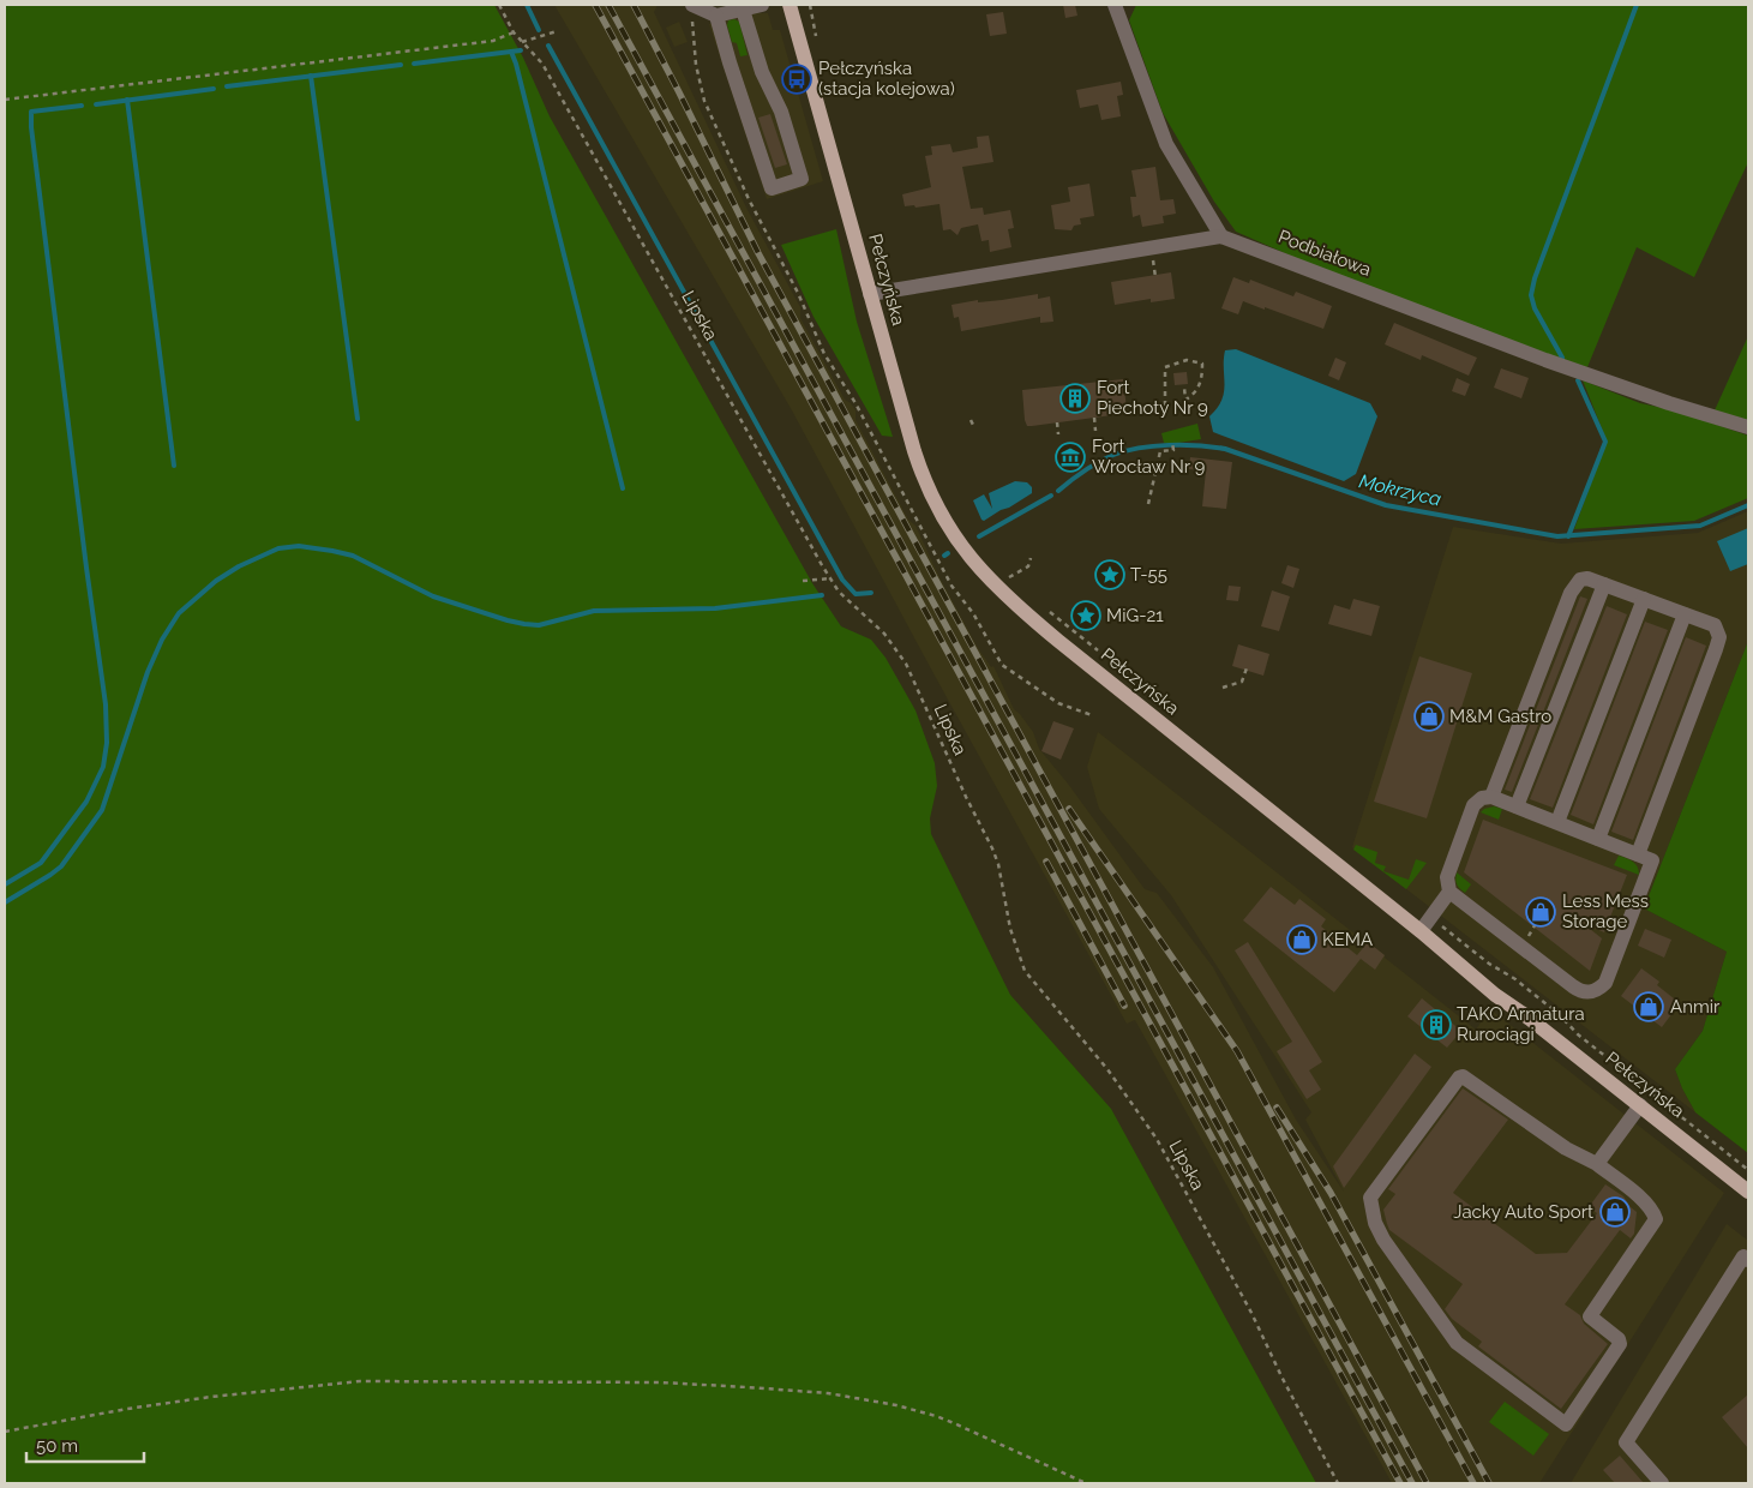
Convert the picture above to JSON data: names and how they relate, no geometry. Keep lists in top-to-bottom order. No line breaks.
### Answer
{"streets":{"main road":["Pełczyńska"],"street":["Podbiałowa"],"path":["Lipska"]},"crossings":[["Podbiałowa","Pełczyńska"]],"water":["Mokrzyca"],"places":{"bus stop":["Pełczyńska (stacja kolejowa)"],"building":["Fort Piechoty Nr 9","TAKO Armatura Rurociągi"],"museum":["Fort Wrocław Nr 9"],"place":["T-55","MiG-21"],"shop":["M&M Gastro","Less Mess Storage","KEMA","Anmir","Jacky Auto Sport"]},"scale_bar":"50 m"}
